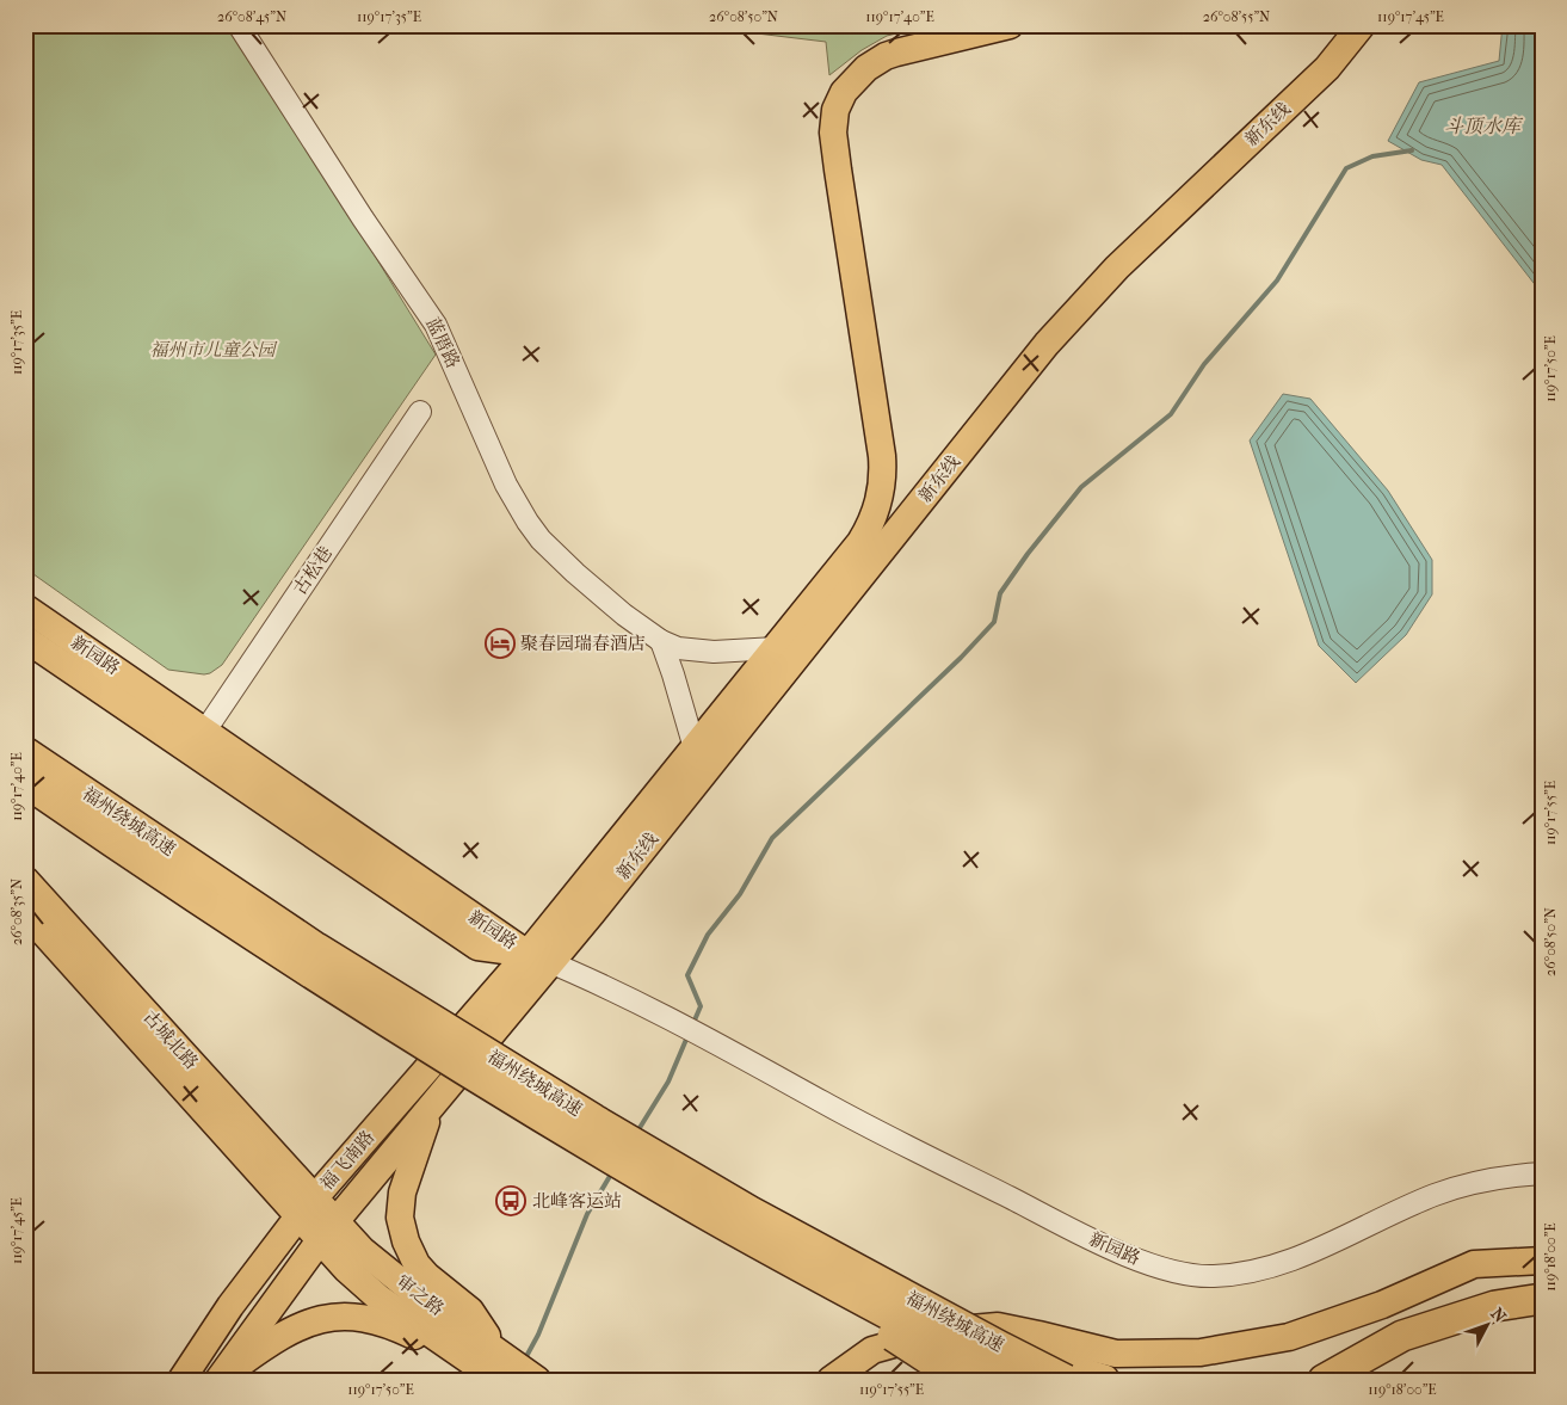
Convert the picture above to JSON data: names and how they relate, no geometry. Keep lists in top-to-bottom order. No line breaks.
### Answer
{"streets":{"highway":["福州绕城高速"],"main road":["新东线","新园路","古城北路","福飞南路","审之路"],"street":["蓝厝路","古松巷"]},"crossings":[["新东线","新园路"],["新东线","福飞南路"],["古松巷","新园路"],["新园路","福飞南路"],["古城北路","福飞南路"],["古城北路","审之路"],["福飞南路","审之路"]],"water":["斗顶水库"],"parks":["福州市儿童公园"],"places":{"hotel":["聚春园瑞春酒店"],"bus stop":["北峰客运站"]},"north":"top right","coordinates":["26°08'45\"N","119°17'35\"E","26°08'50\"N","119°17'40\"E","26°08'55\"N","119°17'45\"E","119°17'50\"E","119°17'55\"E","26°08'35\"N","119°18'00\"E"]}
